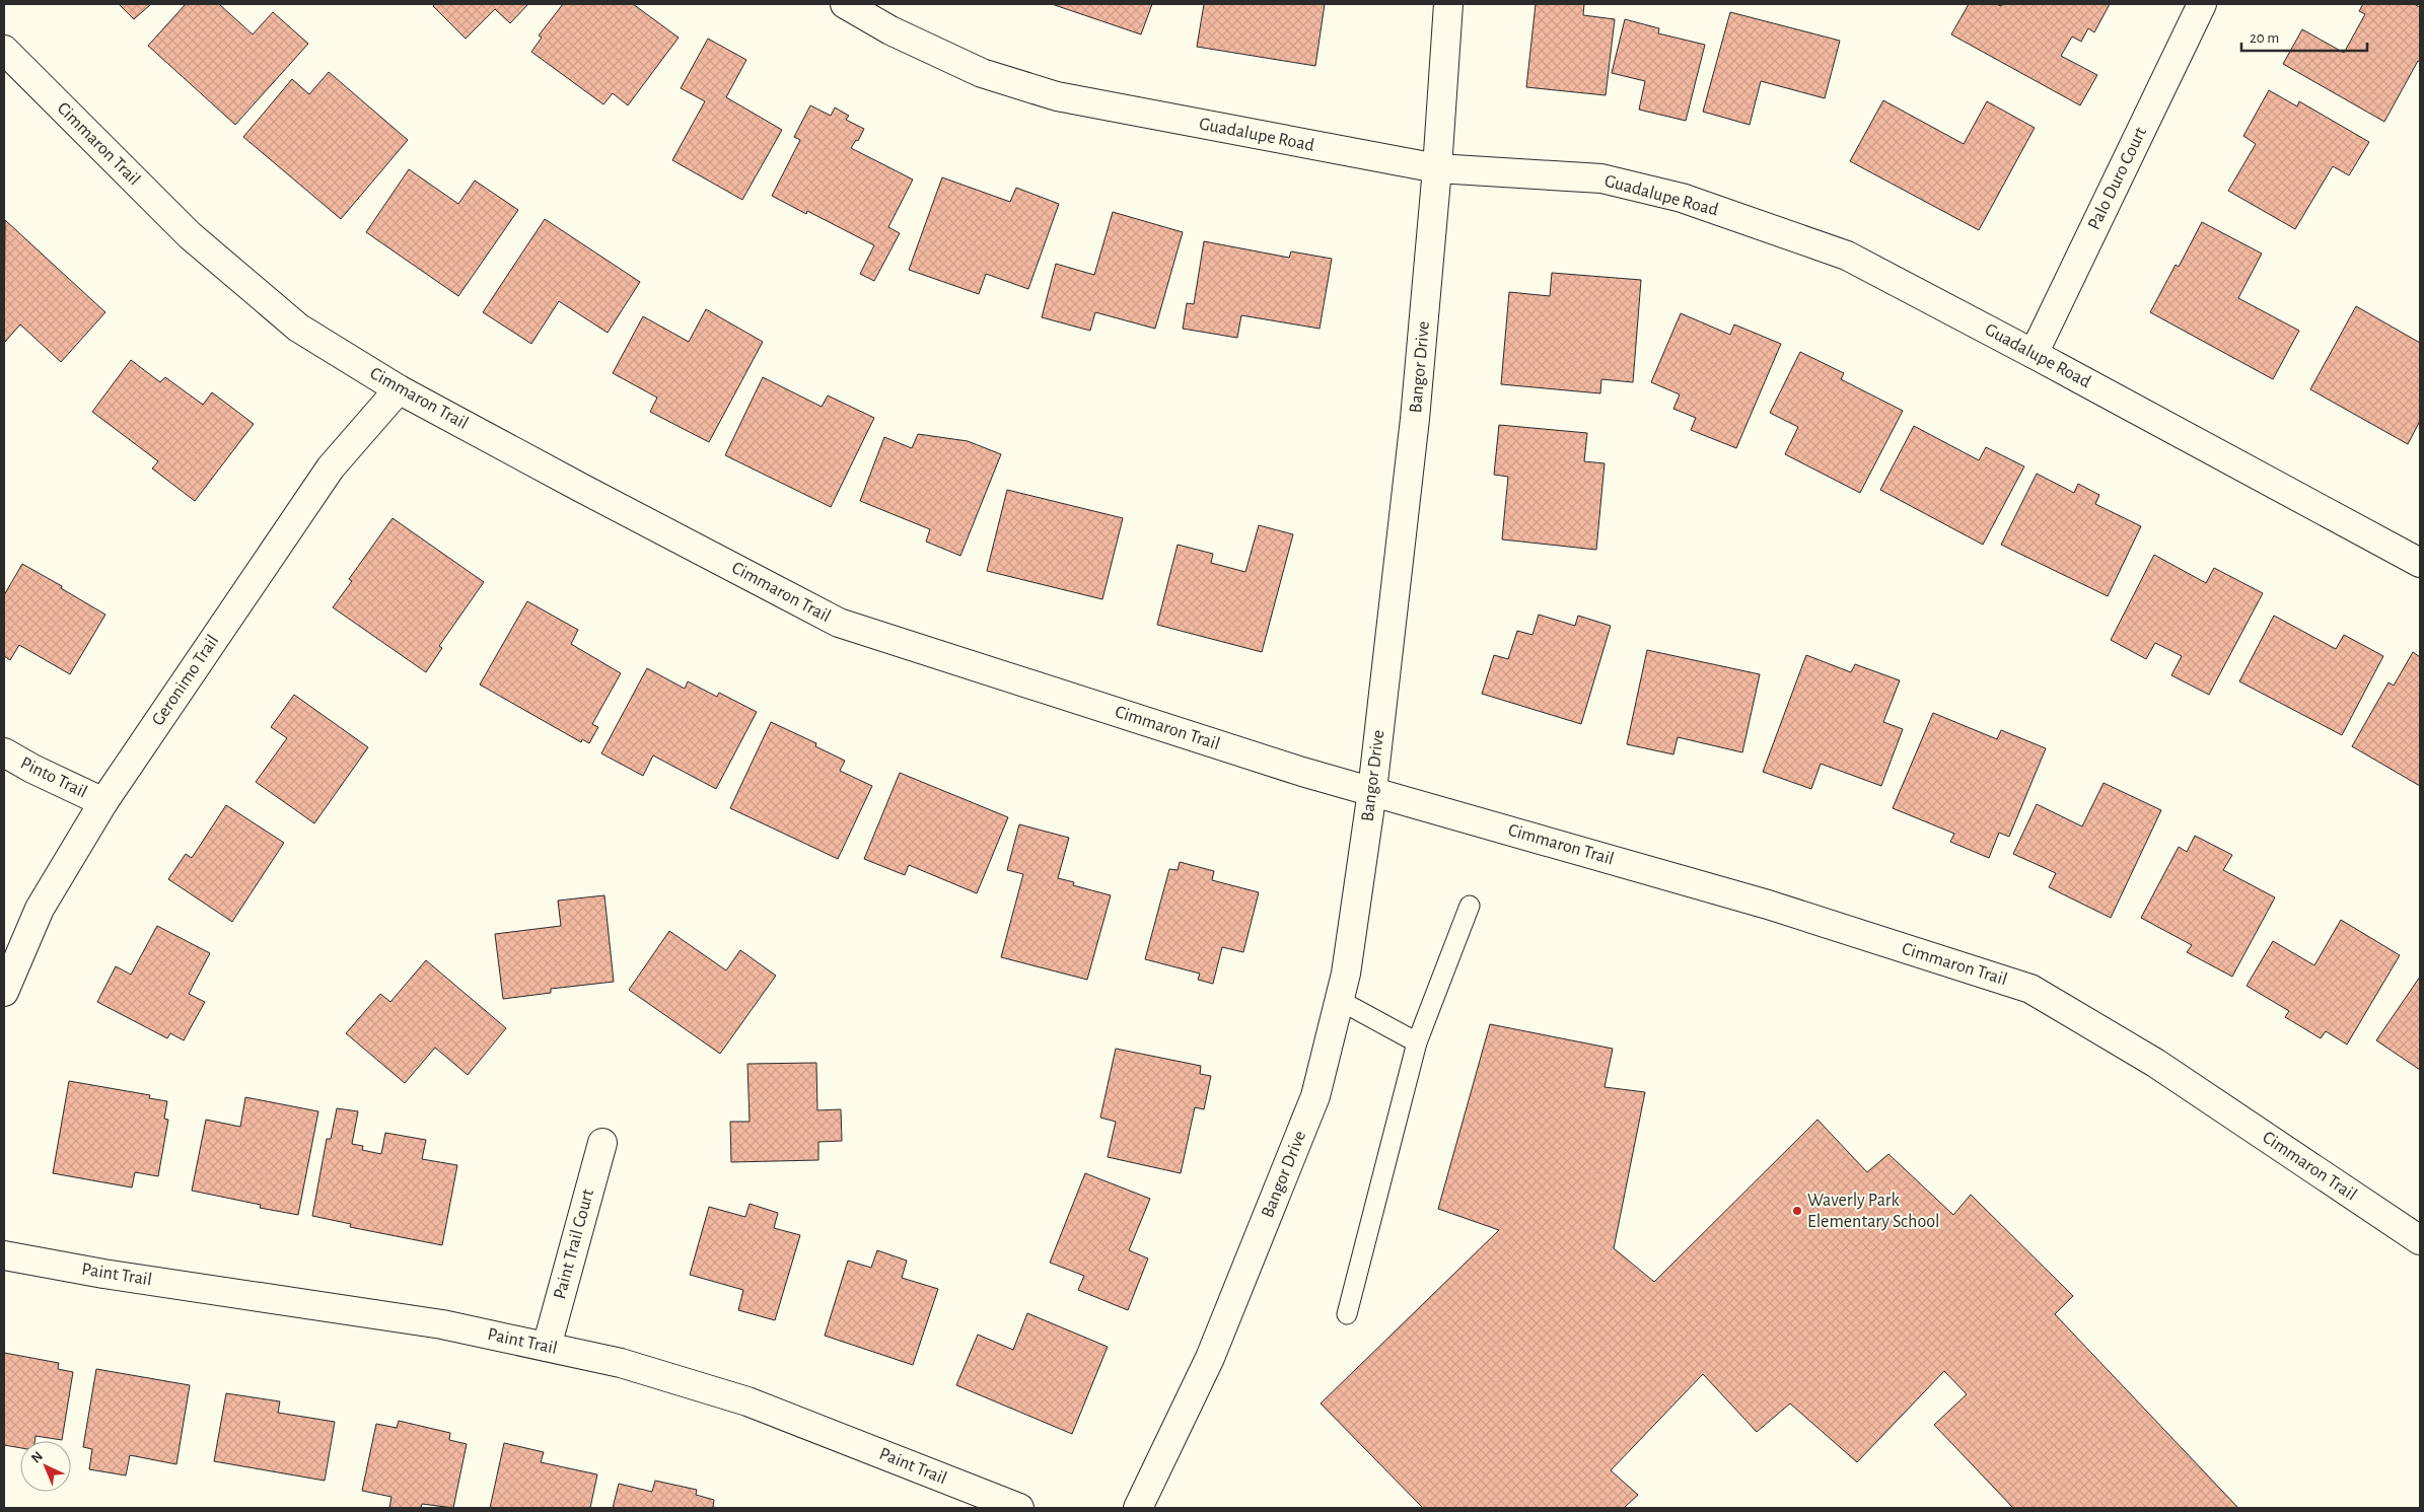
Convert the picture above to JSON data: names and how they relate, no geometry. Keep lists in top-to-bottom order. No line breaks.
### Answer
{"streets":{"street":["Guadalupe Road","Cimmaron Trail","Palo Duro Court","Bangor Drive","Geronimo Trail","Pinto Trail","Paint Trail Court","Paint Trail"]},"crossings":[["Guadalupe Road","Palo Duro Court"],["Guadalupe Road","Bangor Drive"],["Cimmaron Trail","Bangor Drive"],["Cimmaron Trail","Geronimo Trail"],["Geronimo Trail","Pinto Trail"],["Paint Trail Court","Paint Trail"]],"places":["Waverly Park Elementary School"],"scale_bar":"20 m","north":"top left"}
